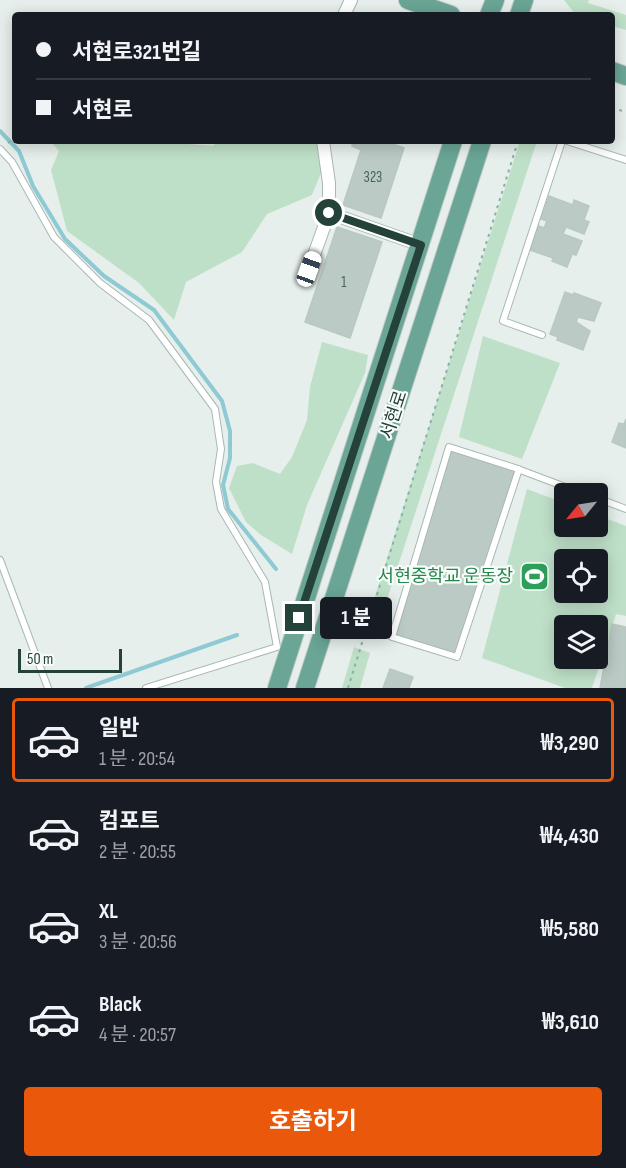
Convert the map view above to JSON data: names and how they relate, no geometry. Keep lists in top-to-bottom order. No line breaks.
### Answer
{"streets":{"main road":["서현로"]},"places":{"sports":["서현중학교 운동장"]},"house_numbers":["323","1"],"scale_bar":"50 m","north":"bottom left","page":{"banner":["서현로321번길","서현로"],"bubble":"1 분","scale":"50 m","list":[{"name":"일반","note":"1 분 · 20:54","value":"₩3,290"},{"name":"컴포트","note":"2 분 · 20:55","value":"₩4,430"},{"name":"XL","note":"3 분 · 20:56","value":"₩5,580"},{"name":"Black","note":"4 분 · 20:57","value":"₩3,610"}],"buttons":"호출하기"}}
